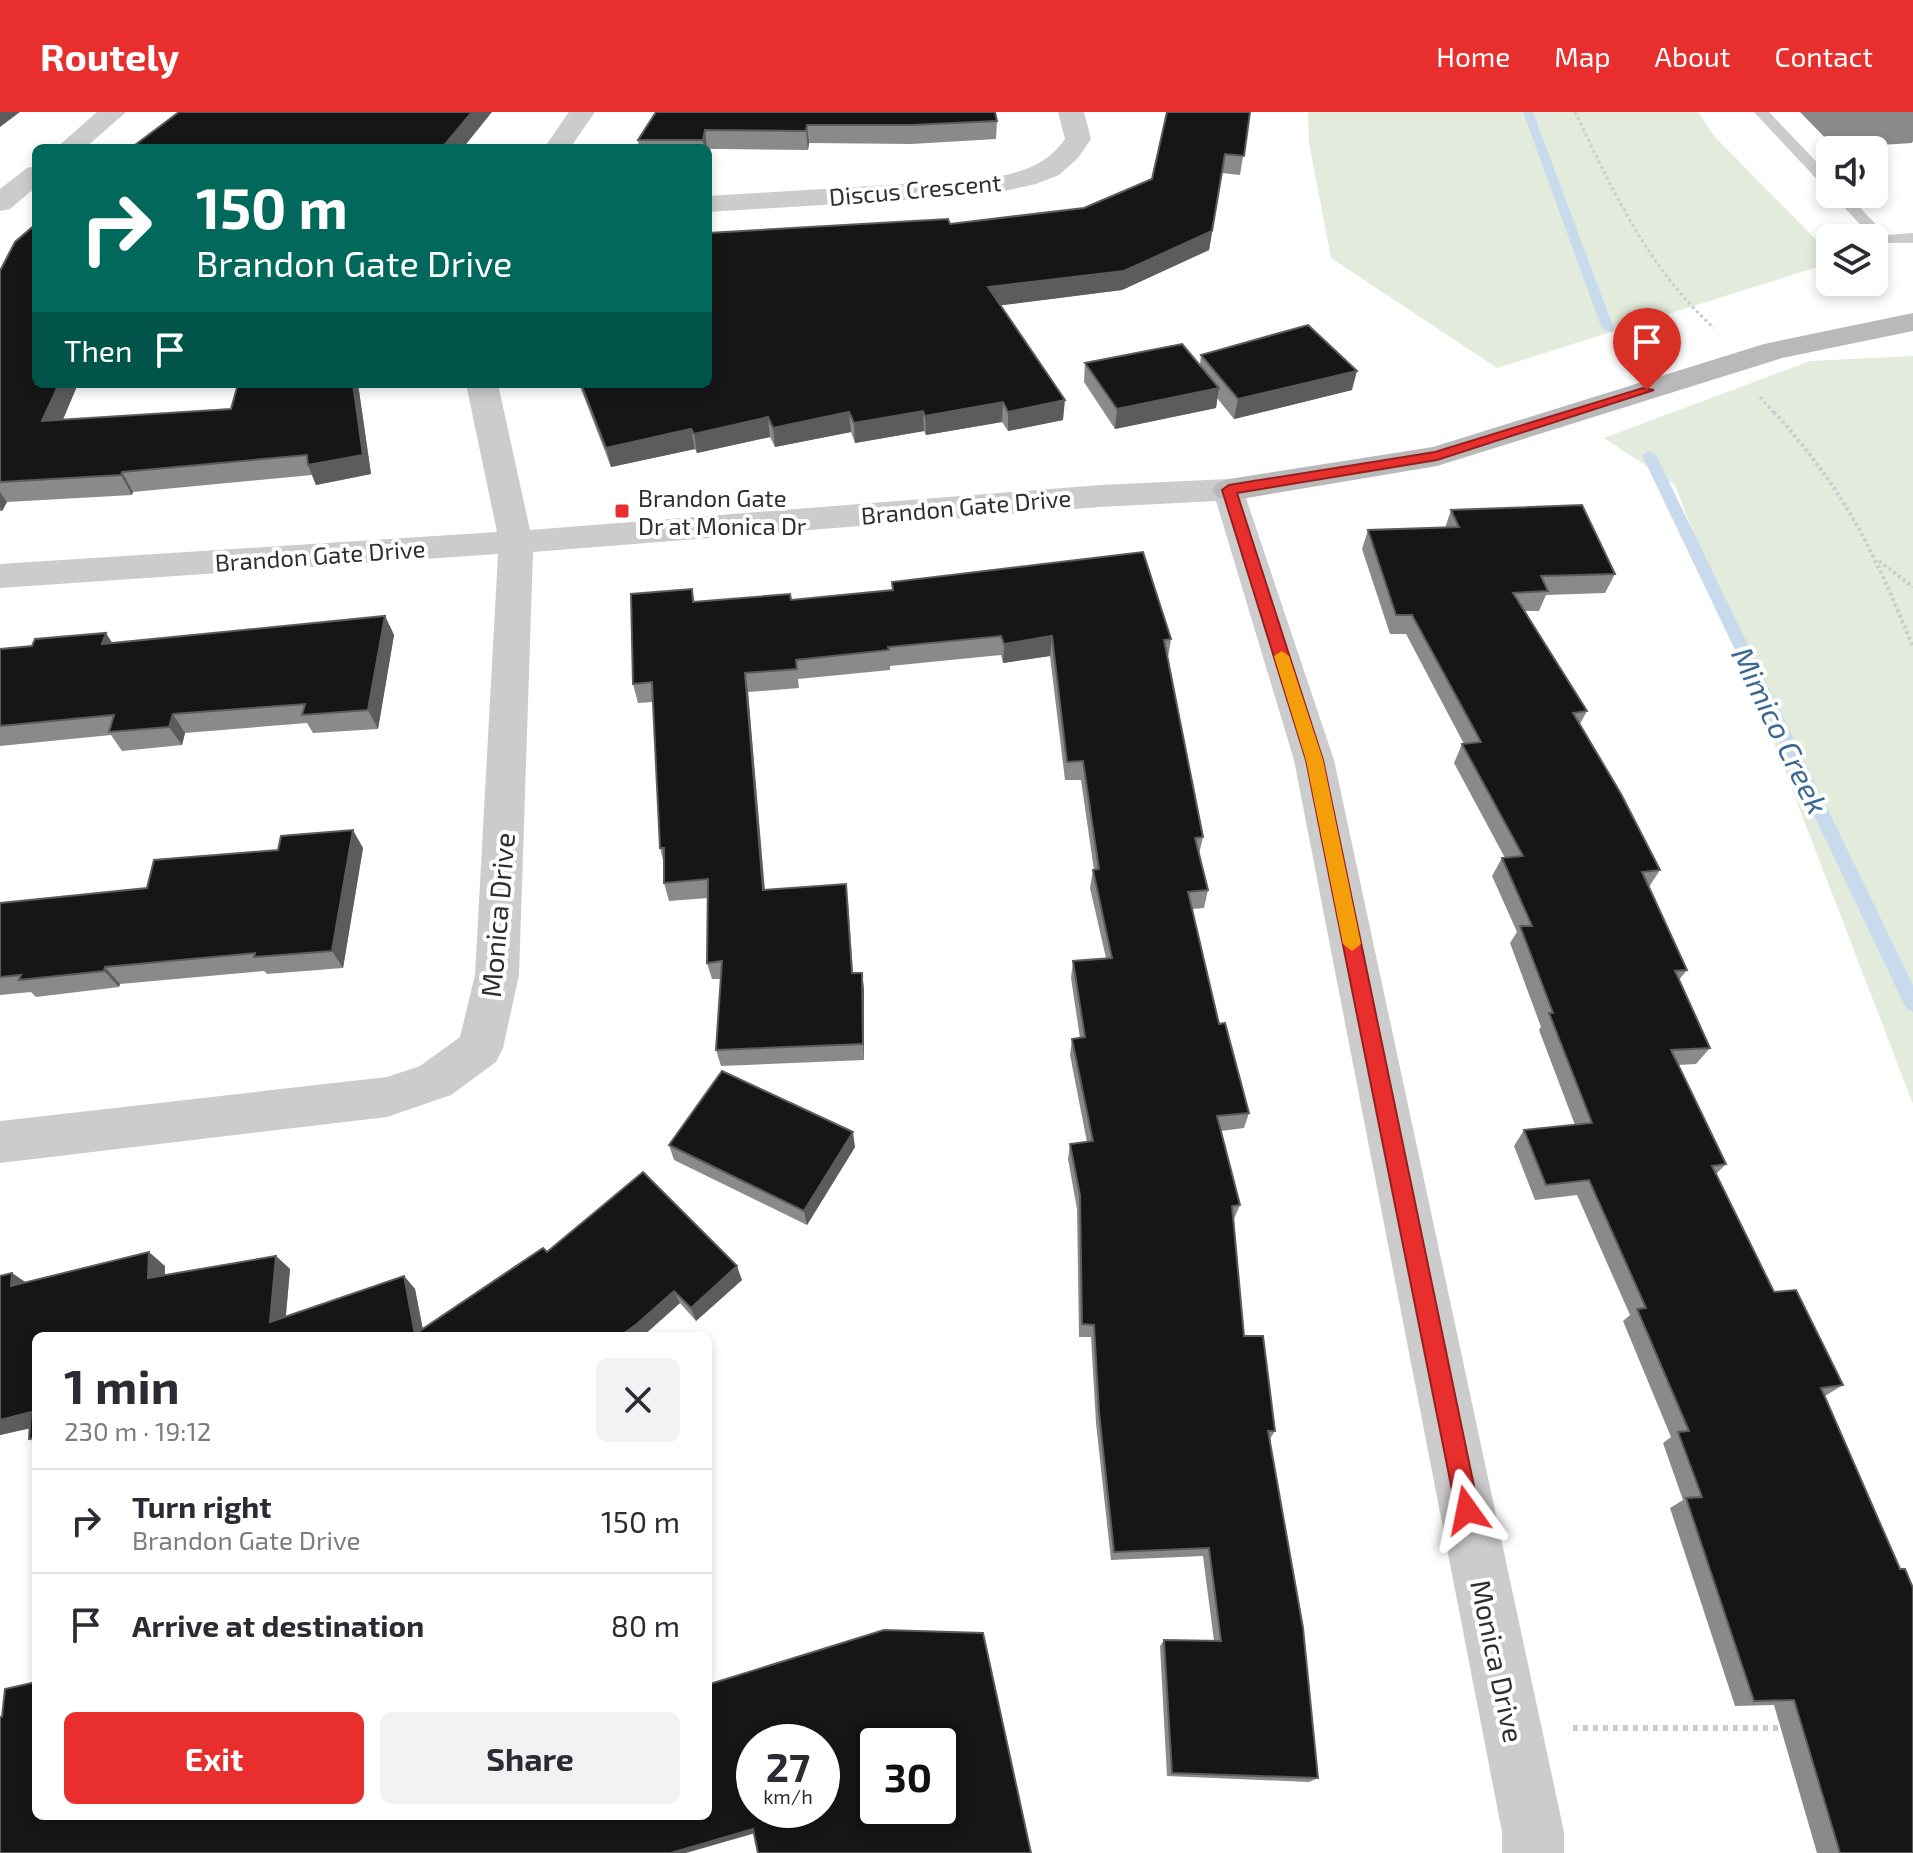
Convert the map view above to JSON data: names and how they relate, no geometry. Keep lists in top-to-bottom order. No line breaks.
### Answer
{"streets":{"street":["Discus Crescent","Brandon Gate Drive","Monica Drive"]},"crossings":[["Brandon Gate Drive","Monica Drive"]],"water":["Mimico Creek"],"places":{"transit":["Brandon Gate Dr at Monica Dr"]},"page":{"header":"Routely","nav":["Home","Map","About","Contact"],"turn":["150 m","Brandon Gate Drive"],"then":"Then","heading":["1 min","230 m · 19:12"],"list":[{"name":"Turn right","note":"Brandon Gate Drive","value":"150 m"},{"name":"Arrive at destination","value":"80 m"}],"buttons":["Exit","Share"],"speed":"27 km/h","limit":"30"}}
